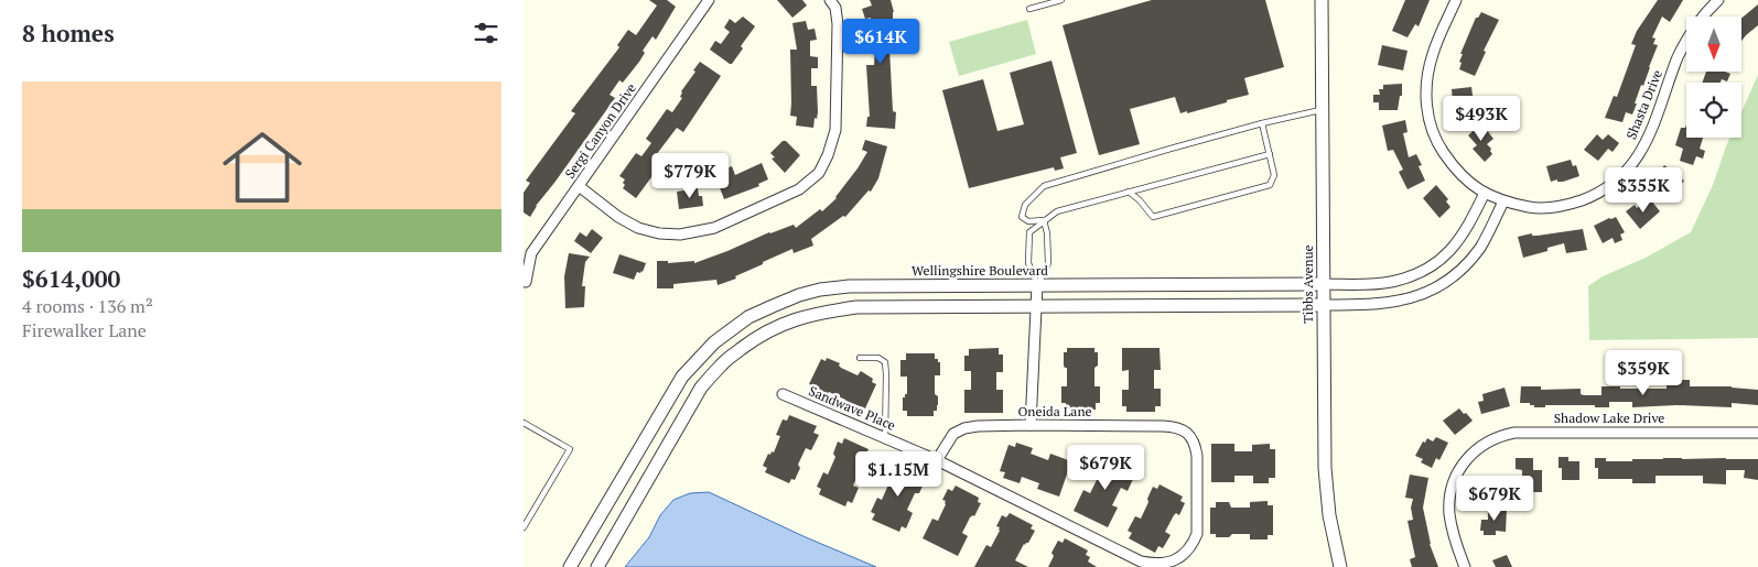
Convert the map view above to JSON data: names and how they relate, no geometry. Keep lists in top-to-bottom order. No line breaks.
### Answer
{"streets":{"street":["Shasta Drive","Sergi Canyon Drive","Wellingshire Boulevard","Tibbs Avenue","Sandwave Place","Oneida Lane","Shadow Lake Drive"]},"crossings":[["Shasta Drive","Wellingshire Boulevard"],["Wellingshire Boulevard","Tibbs Avenue"],["Sandwave Place","Oneida Lane"]],"north":"bottom","page":{"heading":"8 homes","price":["$614K","$493K","$779K","$355K","$359K","$679K","$1.15M","$679K"],"list":[{"name":"$614,000","note":"4 rooms · 136 m² · Firewalker Lane"}]}}
